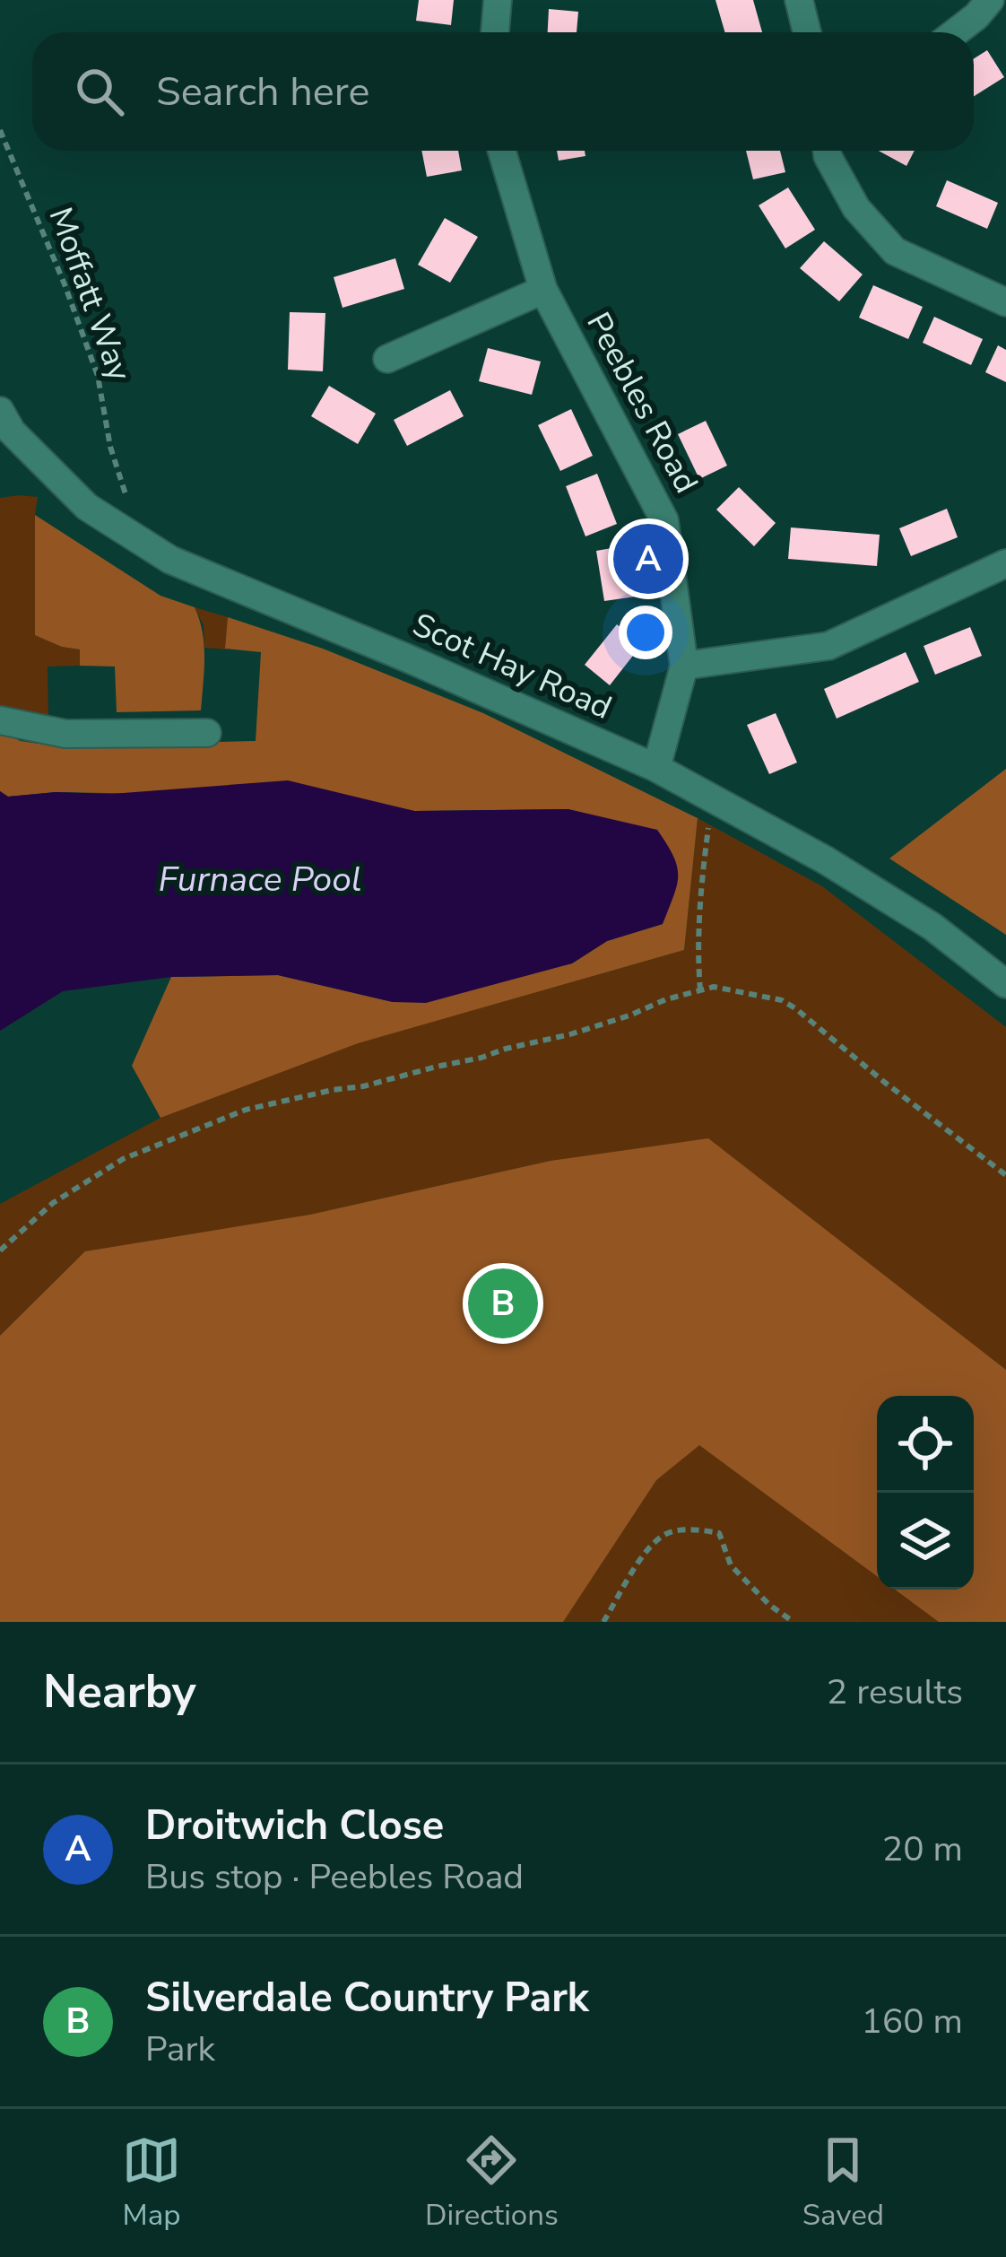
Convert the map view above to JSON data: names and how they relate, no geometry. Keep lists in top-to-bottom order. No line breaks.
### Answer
{"streets":{"street":["Peebles Road","Scot Hay Road"],"path":["Moffatt Way"]},"crossings":[["Moffatt Way","Scot Hay Road"],["Peebles Road","Scot Hay Road"]],"water":["Furnace Pool"],"page":{"search":"Search here","pins":["A","B"],"heading":["Nearby","2 results"],"list":[{"mark":"A","name":"Droitwich Close","note":"Bus stop · Peebles Road","value":"20 m"},{"mark":"B","name":"Silverdale Country Park","note":"Park","value":"160 m"}],"nav":["Map","Directions","Saved"]}}
